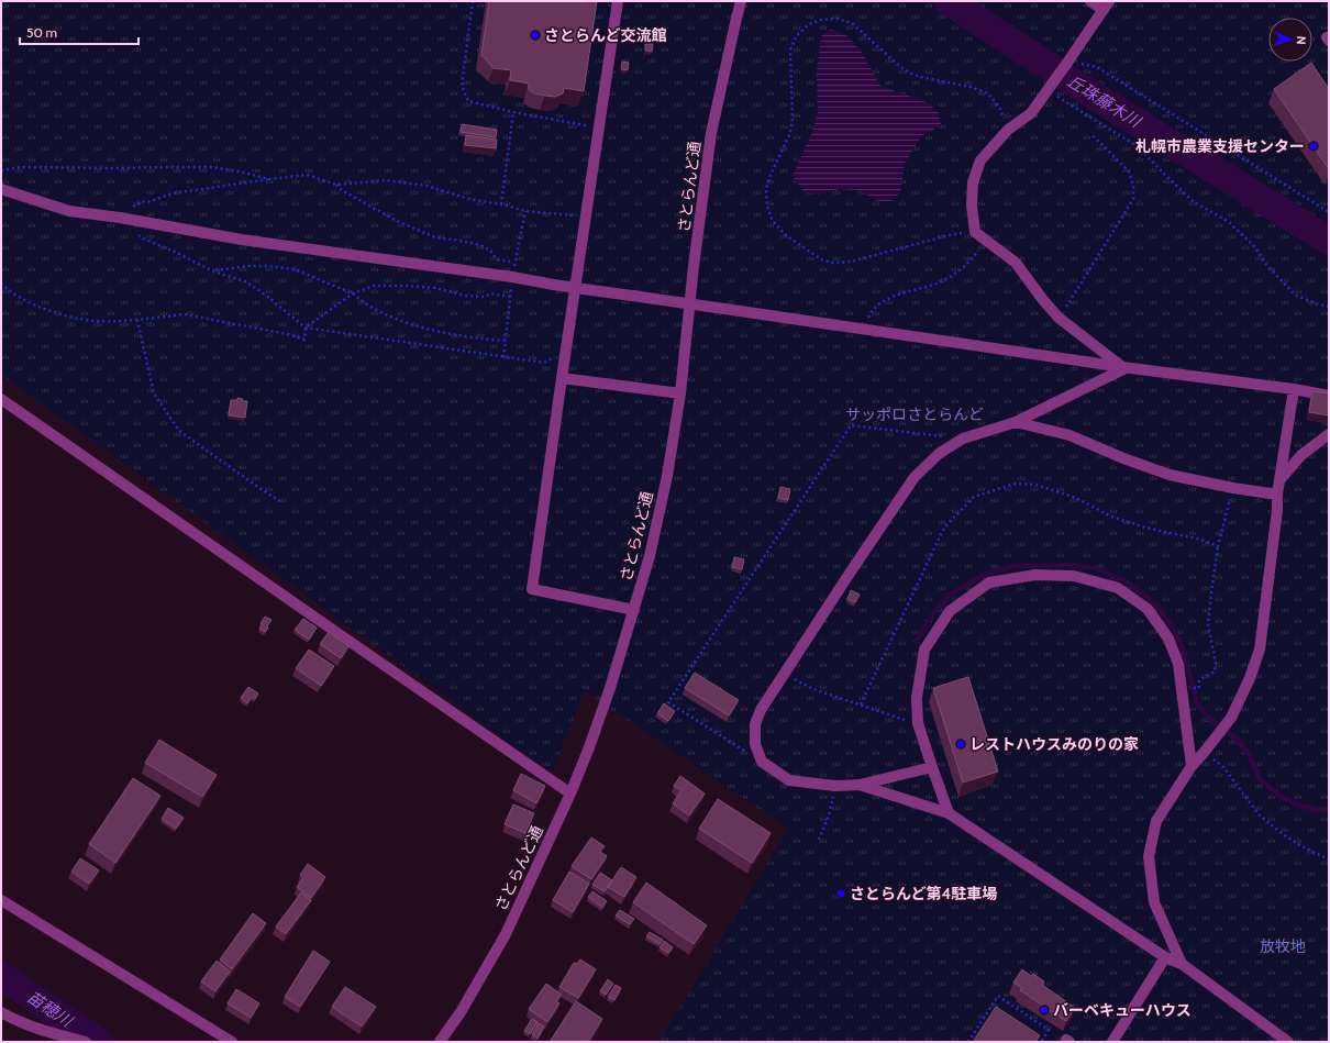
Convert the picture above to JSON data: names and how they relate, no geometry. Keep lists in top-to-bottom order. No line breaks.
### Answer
{"streets":{"street":["さとらんど通"]},"water":["丘珠藤木川","苗穂川"],"parks":["サッポロさとらんど","放牧地"],"places":["さとらんど交流館","札幌市農業支援センター","レストハウスみのりの家","さとらんど第4駐車場","バーベキューハウス"],"scale_bar":"50 m","north":"right"}
